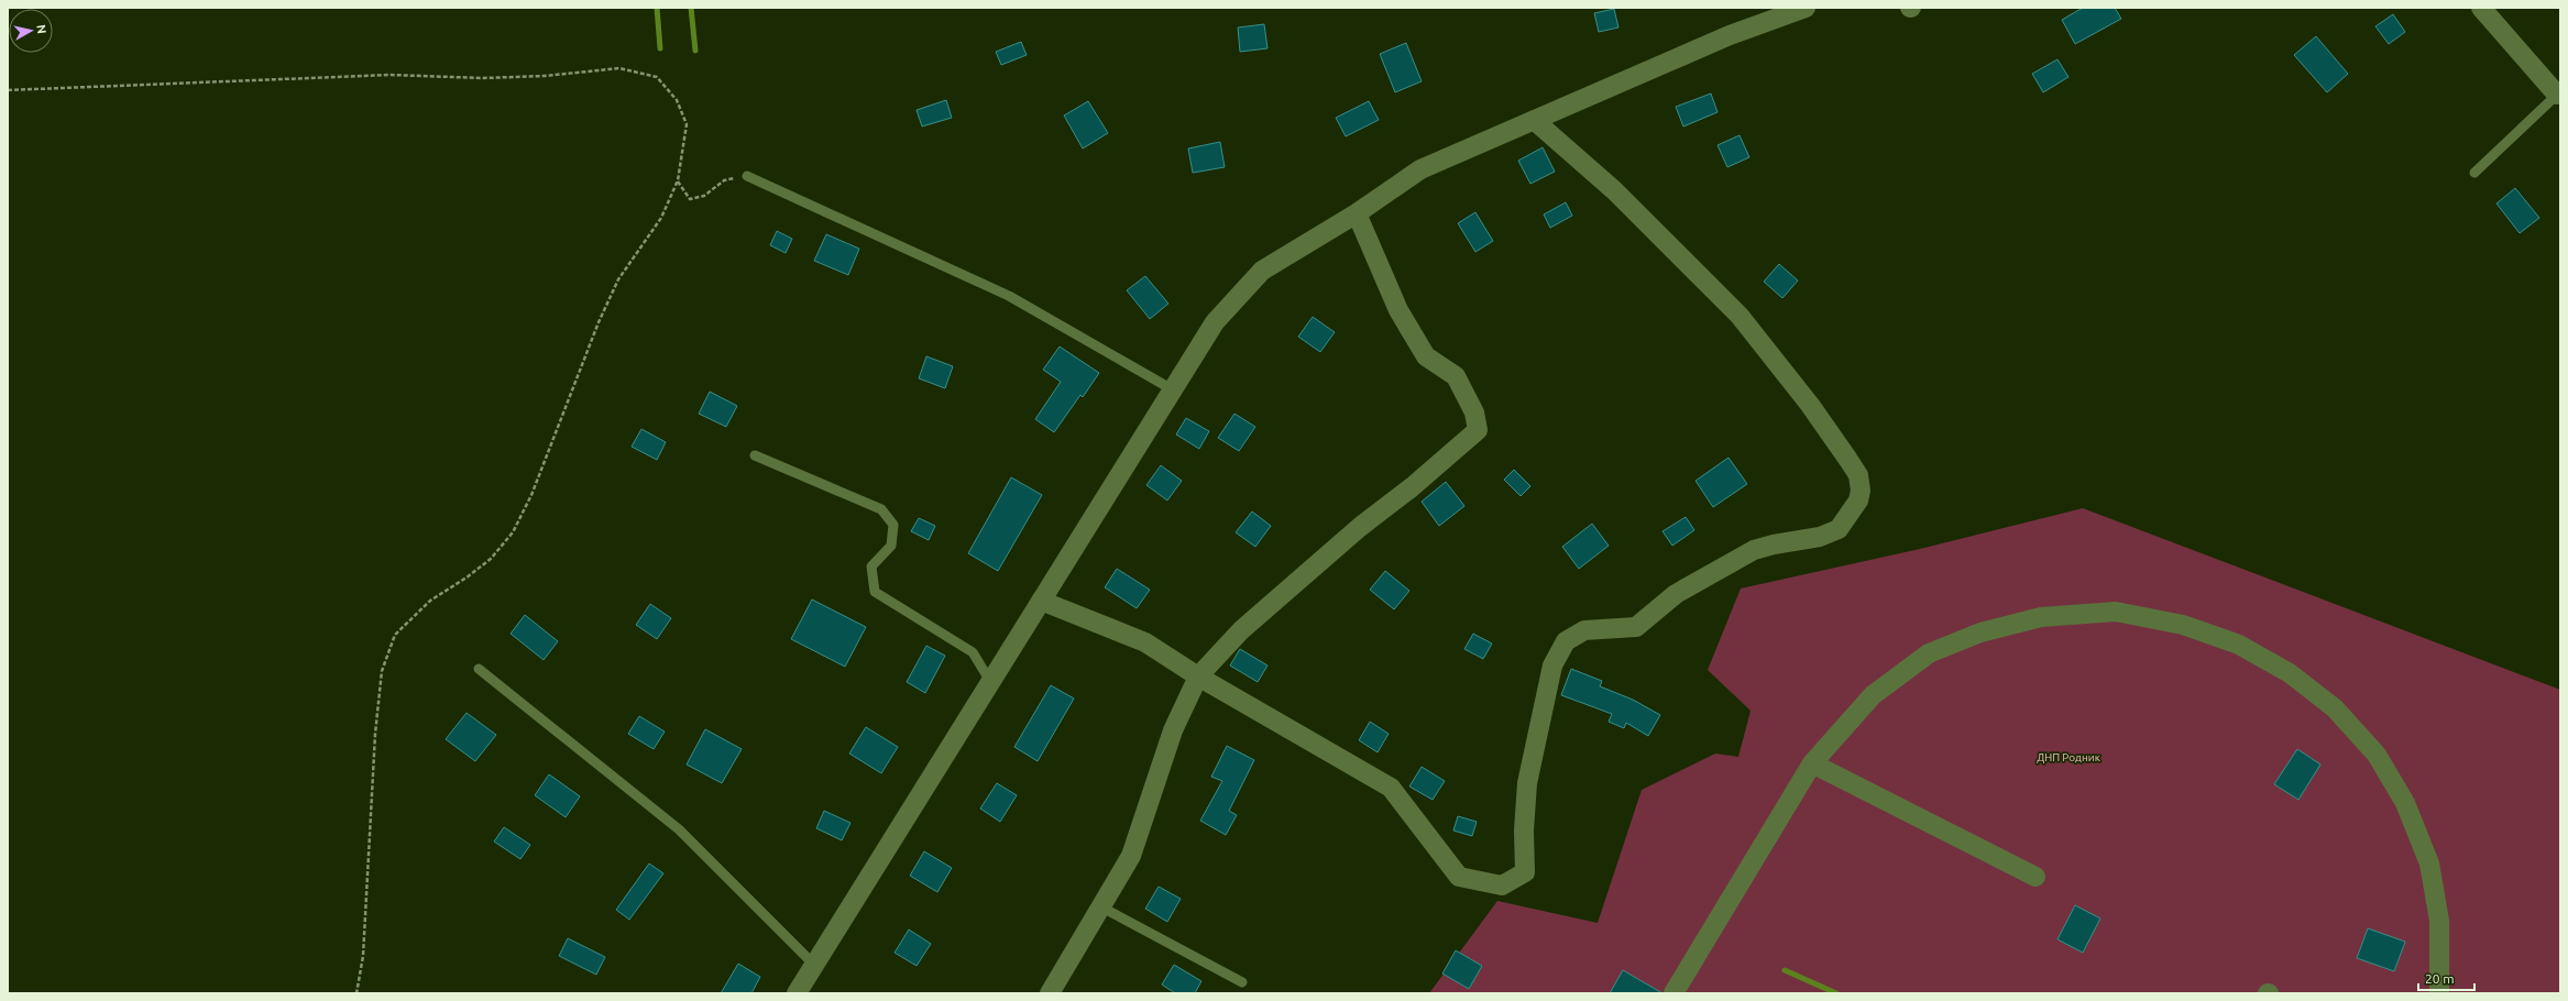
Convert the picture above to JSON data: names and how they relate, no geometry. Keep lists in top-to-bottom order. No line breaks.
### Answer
{"parks":["ДНП Родник"],"scale_bar":"20 m","north":"right"}
